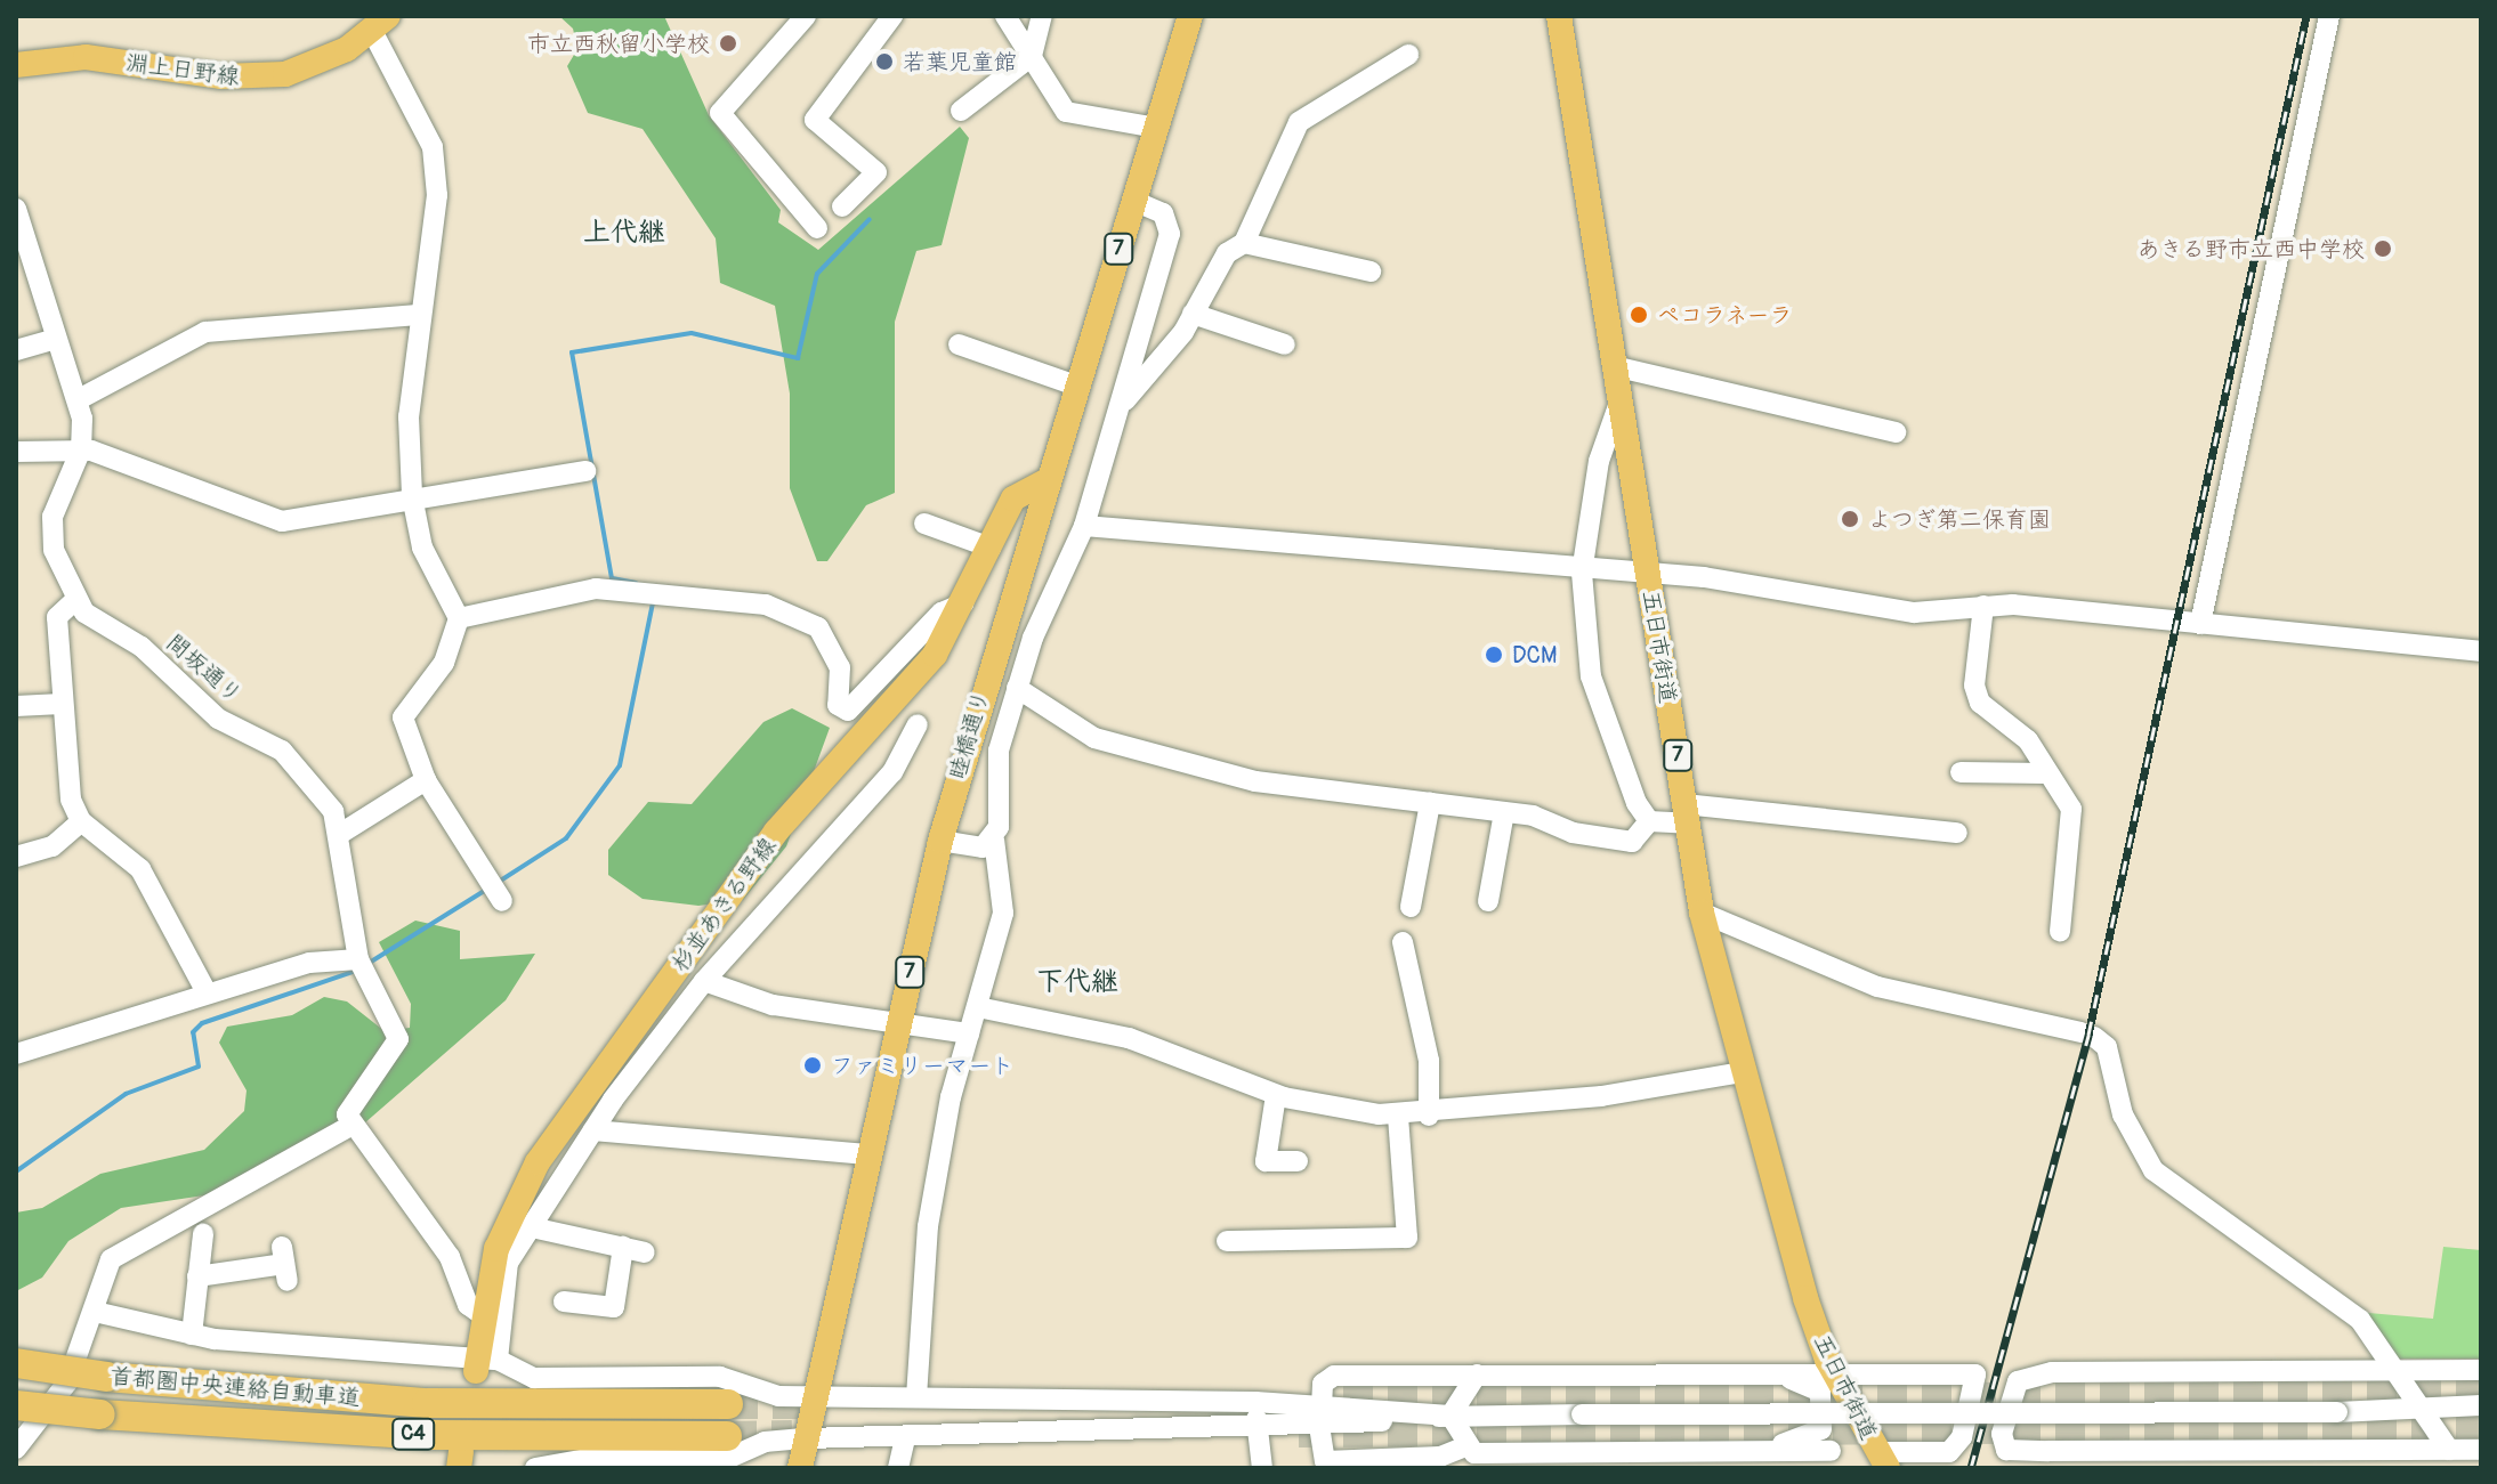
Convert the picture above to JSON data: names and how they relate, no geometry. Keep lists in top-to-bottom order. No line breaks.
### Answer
{"streets":{"highway":["首都圏中央連絡自動車道","C4"],"main road":["淵上日野線","7","五日市街道","睦橋通り","杉並あきる野線"],"street":["間坂通り"]},"crossings":[["睦橋通り","杉並あきる野線"]],"districts":["上代継","下代継"],"places":["市立西秋留小学校","若葉児童館","あきる野市立西中学校","ペコラネーラ","よつぎ第二保育園","DCM","ファミリーマート"]}
